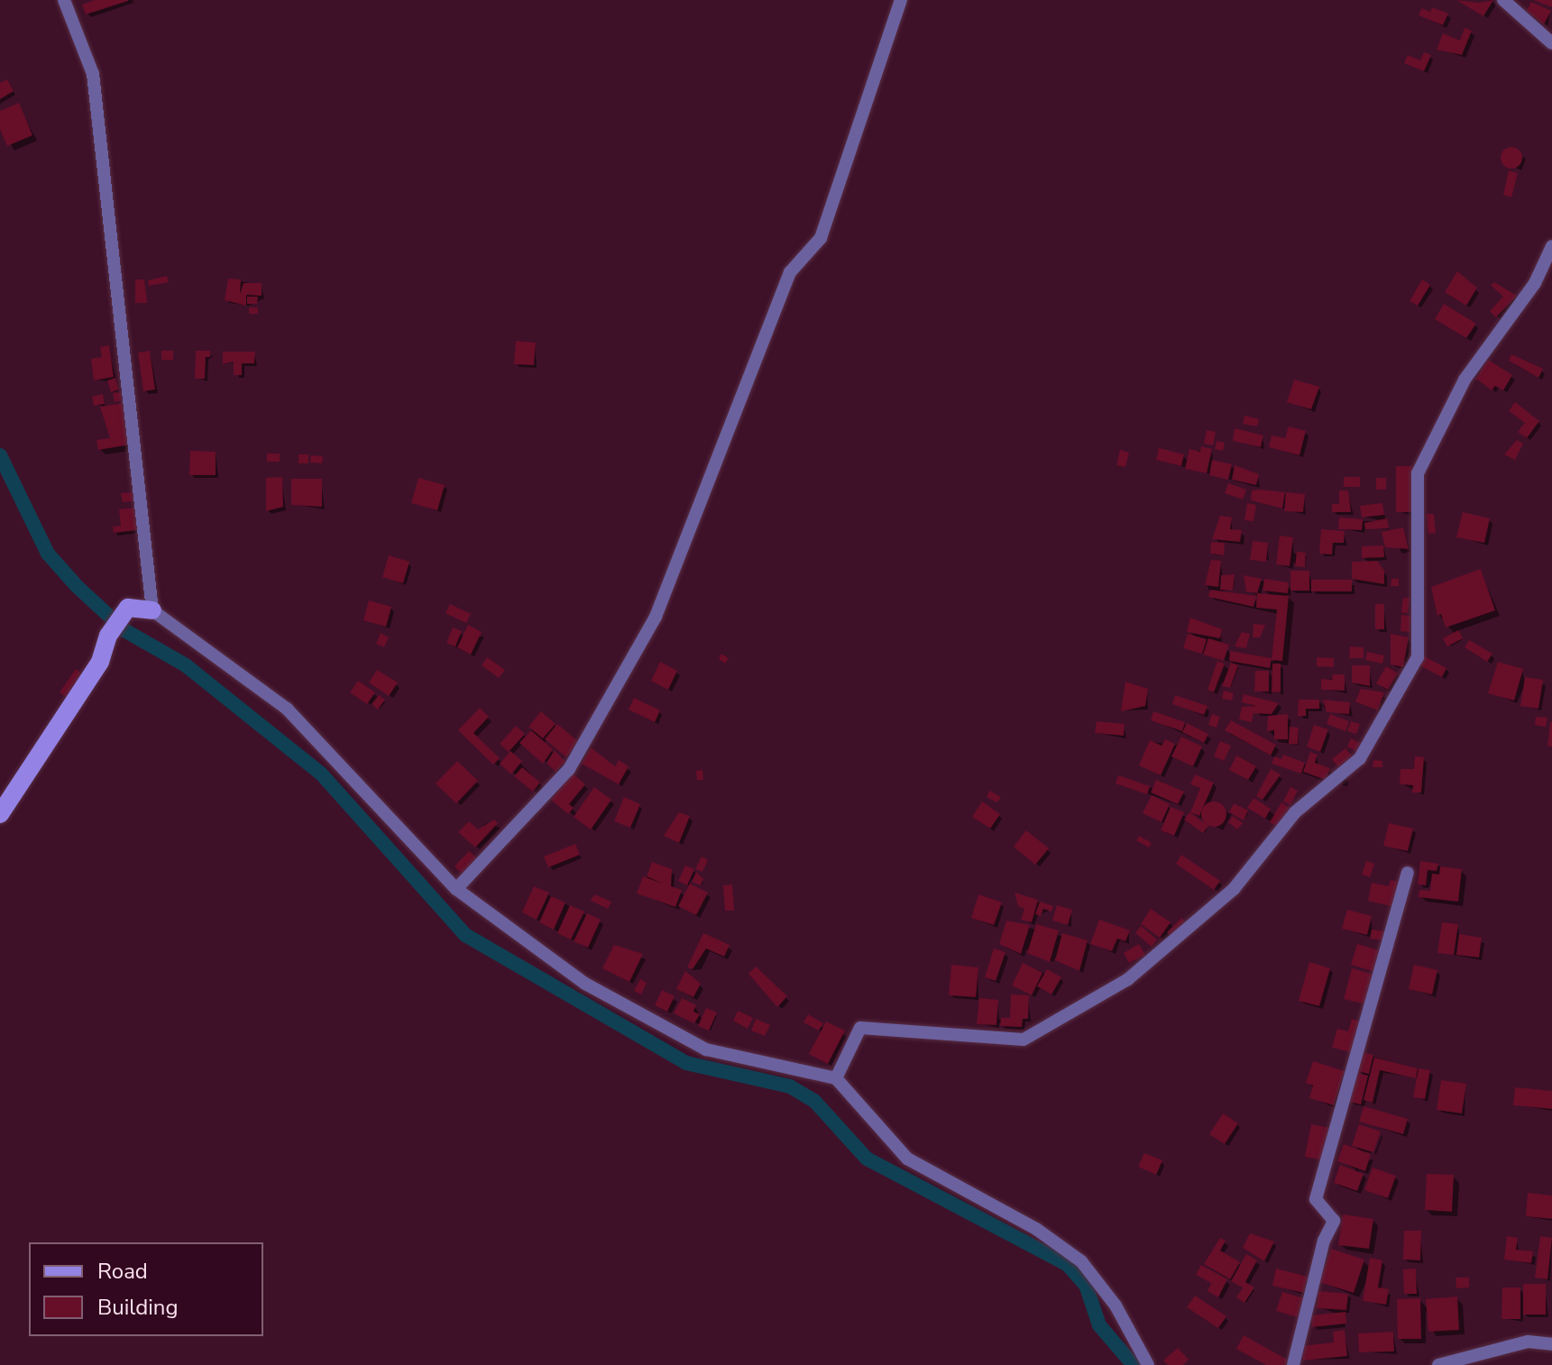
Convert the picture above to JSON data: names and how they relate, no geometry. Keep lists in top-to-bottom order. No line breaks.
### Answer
{"legend":["Road","Building"]}
